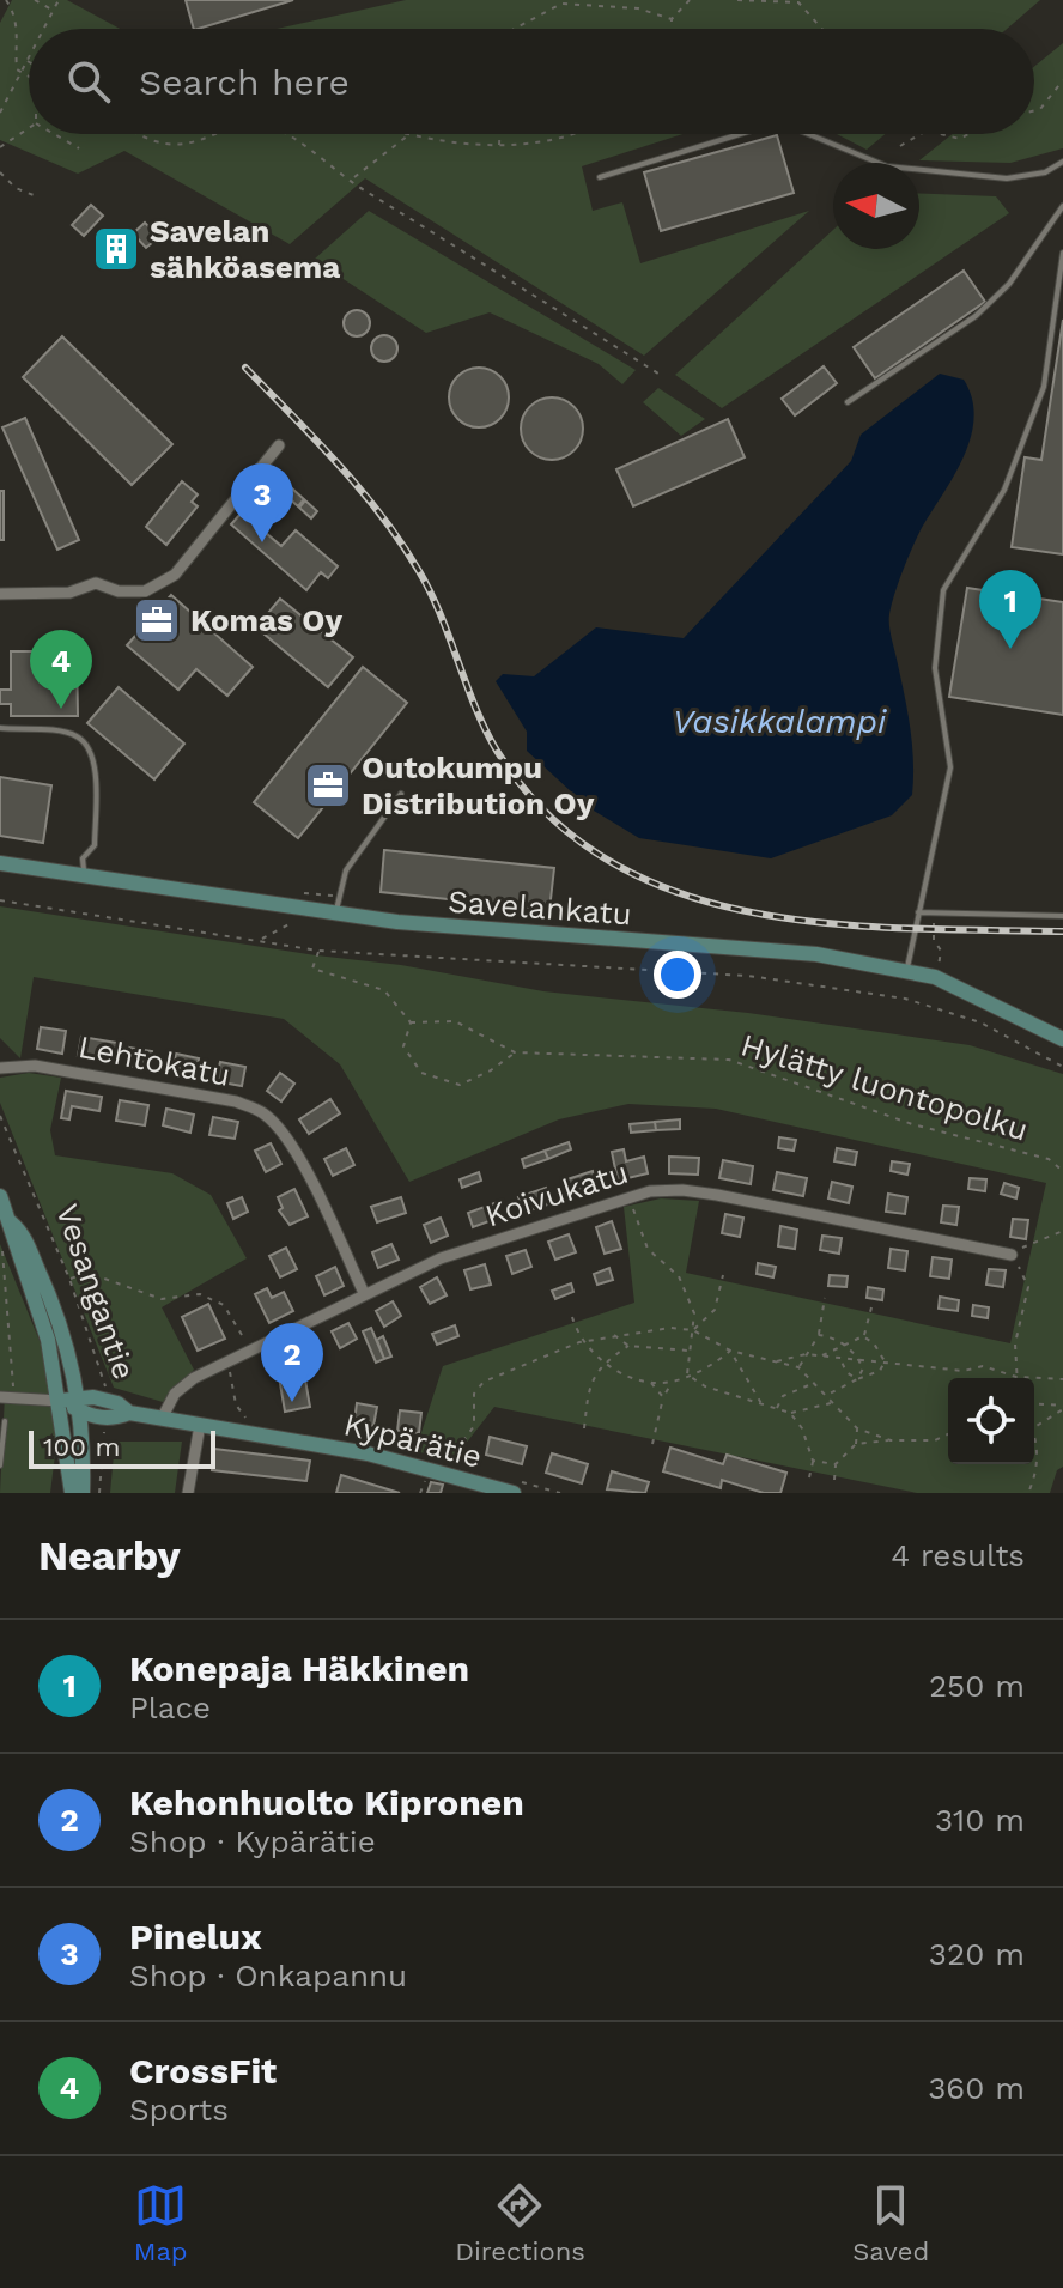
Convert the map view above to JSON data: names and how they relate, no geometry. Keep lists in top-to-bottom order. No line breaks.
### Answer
{"streets":{"main road":["Savelankatu","Vesangantie","Kypärätie"],"street":["Lehtokatu","Koivukatu"],"path":["Hylätty luontopolku"]},"crossings":[["Lehtokatu","Koivukatu"],["Koivukatu","Kypärätie"],["Vesangantie","Kypärätie"]],"water":["Vasikkalampi"],"places":{"building":["Savelan sähköasema"],"office":["Komas Oy","Outokumpu Distribution Oy"]},"scale_bar":"100 m","north":"left","page":{"search":"Search here","pins":["3","1","4","2"],"scale":"100 m","heading":["Nearby","4 results"],"list":[{"mark":"1","name":"Konepaja Häkkinen","note":"Place","value":"250 m"},{"mark":"2","name":"Kehonhuolto Kipronen","note":"Shop · Kypärätie","value":"310 m"},{"mark":"3","name":"Pinelux","note":"Shop · Onkapannu","value":"320 m"},{"mark":"4","name":"CrossFit","note":"Sports","value":"360 m"}],"nav":["Map","Directions","Saved"]}}
